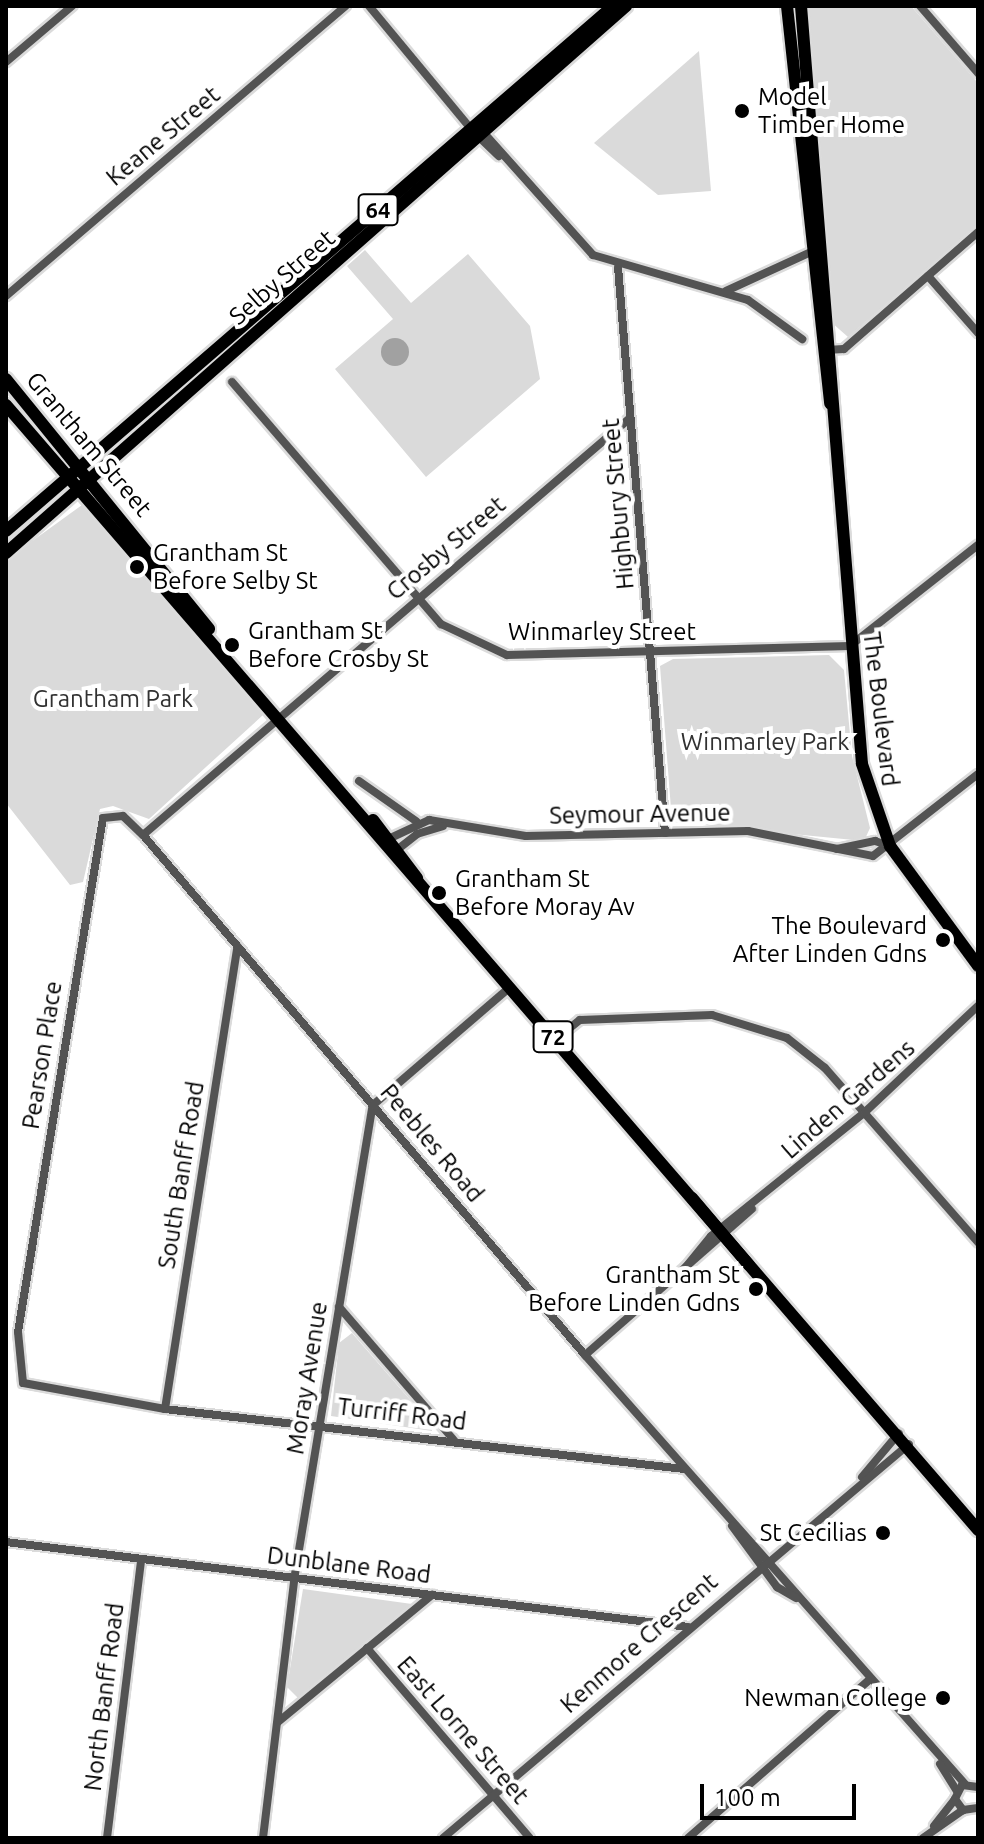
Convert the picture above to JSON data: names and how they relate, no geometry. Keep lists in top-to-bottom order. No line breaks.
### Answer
{"streets":{"main road":["64","Selby Street","Grantham Street","The Boulevard","72"],"street":["Keane Street","Highbury Street","Crosby Street","Winmarley Street","Seymour Avenue","Pearson Place","Linden Gardens","Peebles Road","South Banff Road","Moray Avenue","Turriff Road","Dunblane Road","Kenmore Crescent","North Banff Road","East Lorne Street"]},"crossings":[["Selby Street","Grantham Street"],["Grantham Street","Crosby Street"],["Grantham Street","Linden Gardens"],["Grantham Street","Kenmore Crescent"],["Highbury Street","Crosby Street"],["Highbury Street","Winmarley Street"],["Highbury Street","Seymour Avenue"],["Crosby Street","Winmarley Street"],["Crosby Street","Peebles Road"],["Winmarley Street","The Boulevard"],["The Boulevard","Seymour Avenue"],["Pearson Place","Peebles Road"],["Pearson Place","Turriff Road"],["Linden Gardens","Peebles Road"],["Peebles Road","South Banff Road"],["Peebles Road","Moray Avenue"],["Peebles Road","Turriff Road"],["Peebles Road","Kenmore Crescent"],["South Banff Road","Turriff Road"],["Moray Avenue","Turriff Road"],["Moray Avenue","Dunblane Road"],["Dunblane Road","Kenmore Crescent"],["Dunblane Road","North Banff Road"],["Kenmore Crescent","East Lorne Street"]],"parks":["Grantham Park","Winmarley Park"],"places":["Model Timber Home","Grantham St Before Selby St","Grantham St Before Crosby St","Grantham St Before Moray Av","The Boulevard After Linden Gdns","Grantham St Before Linden Gdns","St Cecilias","Newman College"],"scale_bar":"100 m"}
